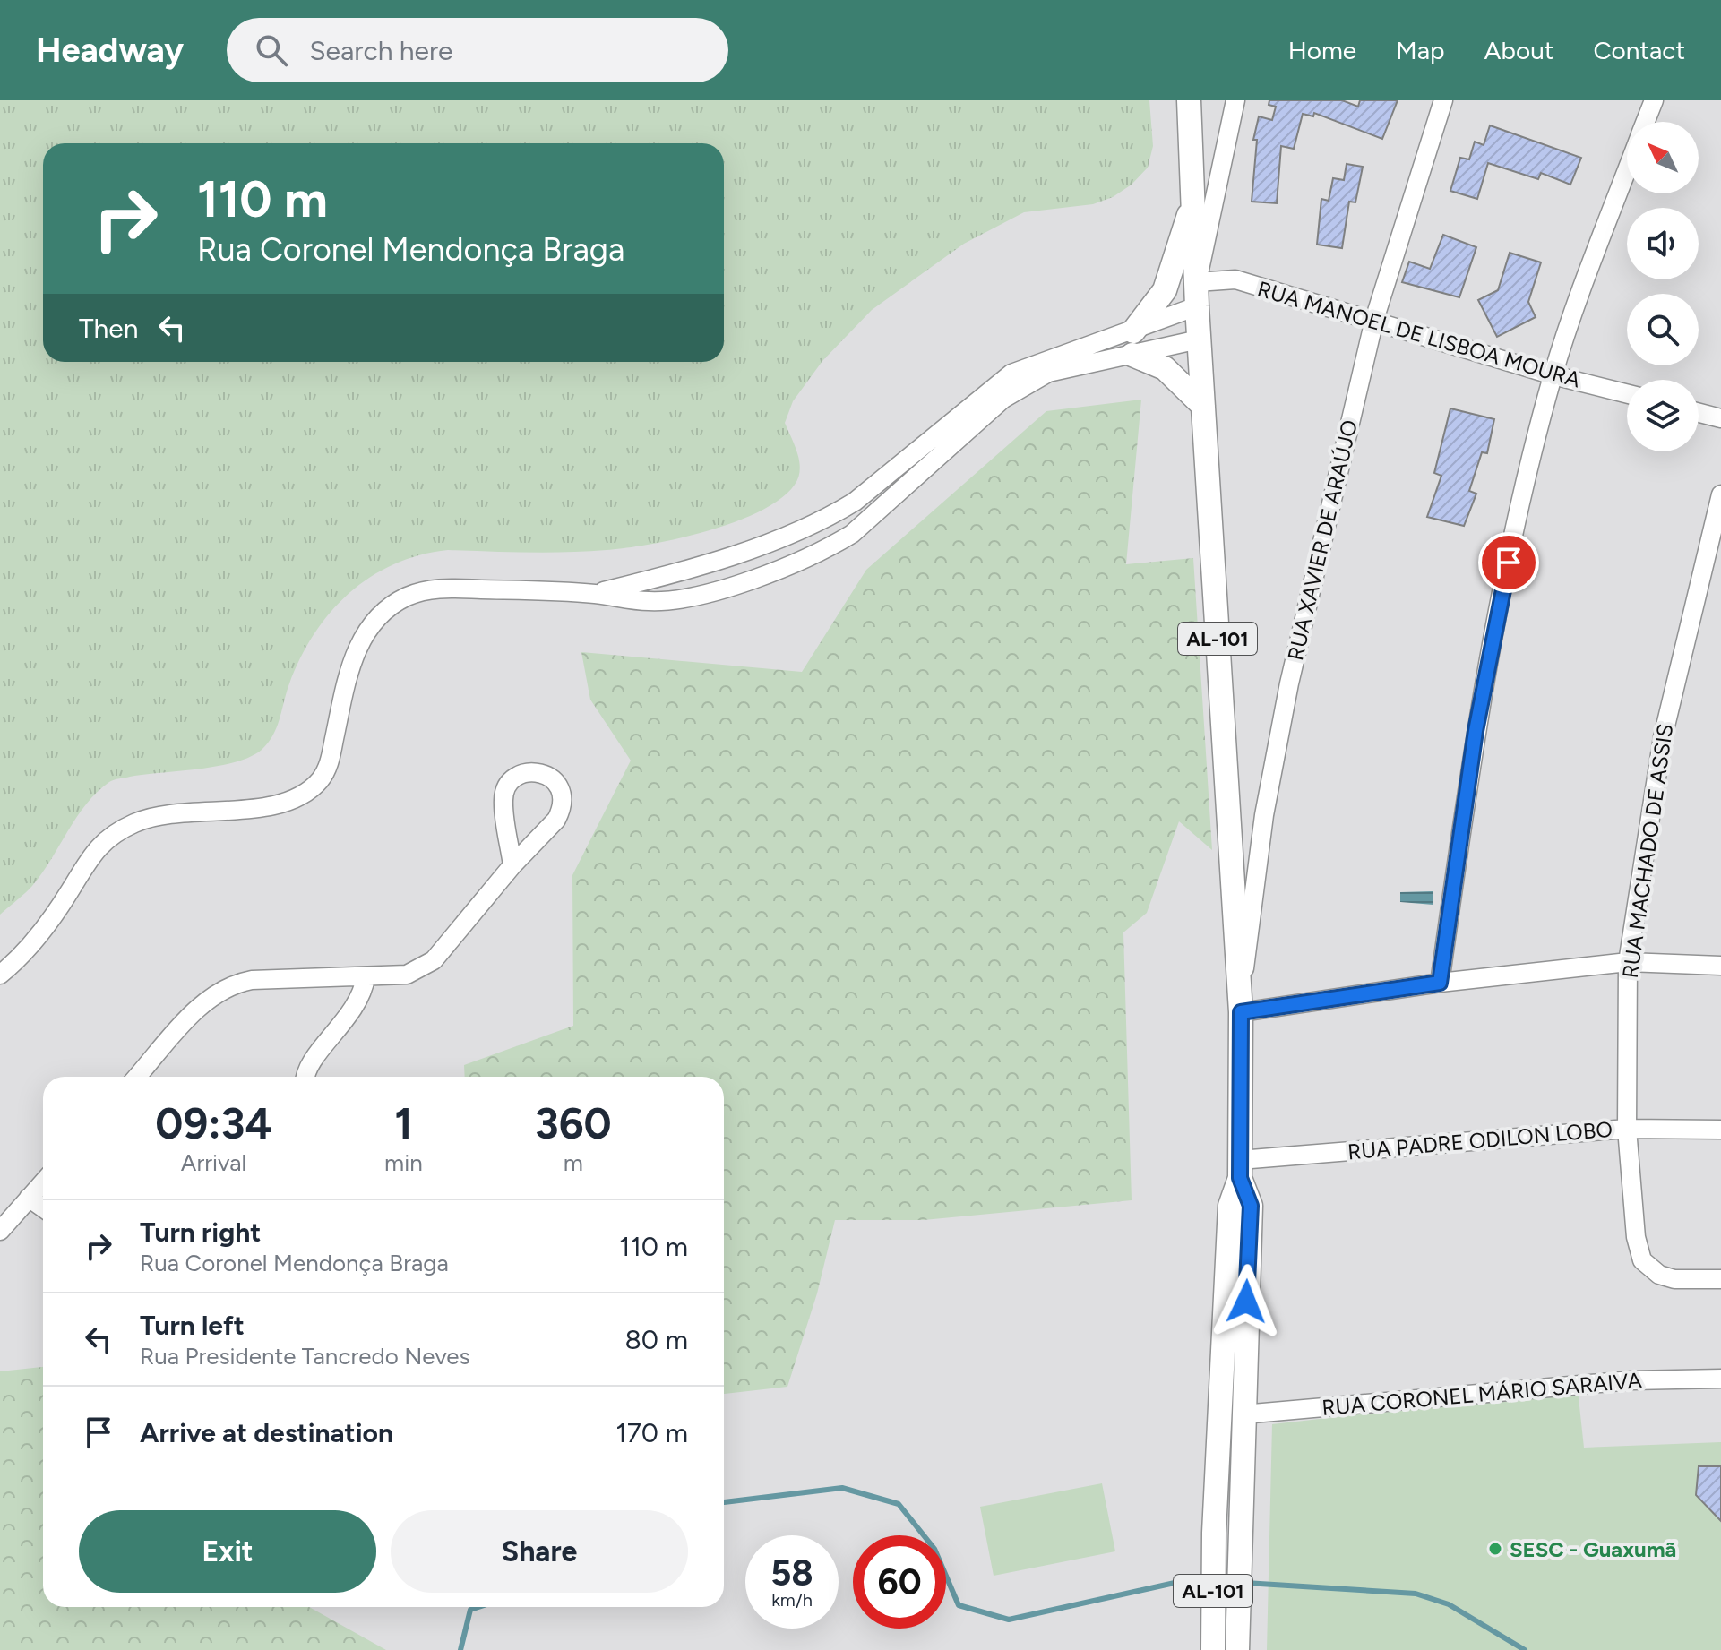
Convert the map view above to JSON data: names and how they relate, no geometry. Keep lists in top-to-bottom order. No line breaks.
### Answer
{"streets":{"main road":["AL-101"],"street":["RUA MANOEL DE LISBOA MOURA","RUA XAVIER DE ARAÚJO","RUA MACHADO DE ASSIS","RUA PADRE ODILON LOBO","RUA CORONEL MÁRIO SARAIVA"]},"crossings":[["RUA MANOEL DE LISBOA MOURA","RUA XAVIER DE ARAÚJO"],["RUA MANOEL DE LISBOA MOURA","AL-101"],["RUA XAVIER DE ARAÚJO","AL-101"],["AL-101","RUA PADRE ODILON LOBO"],["AL-101","RUA CORONEL MÁRIO SARAIVA"],["RUA MACHADO DE ASSIS","RUA PADRE ODILON LOBO"]],"places":["SESC - Guaxumã"],"north":"top left","page":{"header":"Headway","search":"Search here","nav":["Home","Map","About","Contact"],"turn":["110 m","Rua Coronel Mendonça Braga"],"then":"Then","eta":["09:34","Arrival","1","min","360","m"],"list":[{"name":"Turn right","note":"Rua Coronel Mendonça Braga","value":"110 m"},{"name":"Turn left","note":"Rua Presidente Tancredo Neves","value":"80 m"},{"name":"Arrive at destination","value":"170 m"}],"buttons":["Exit","Share"],"speed":"58 km/h","limit":"60"}}
